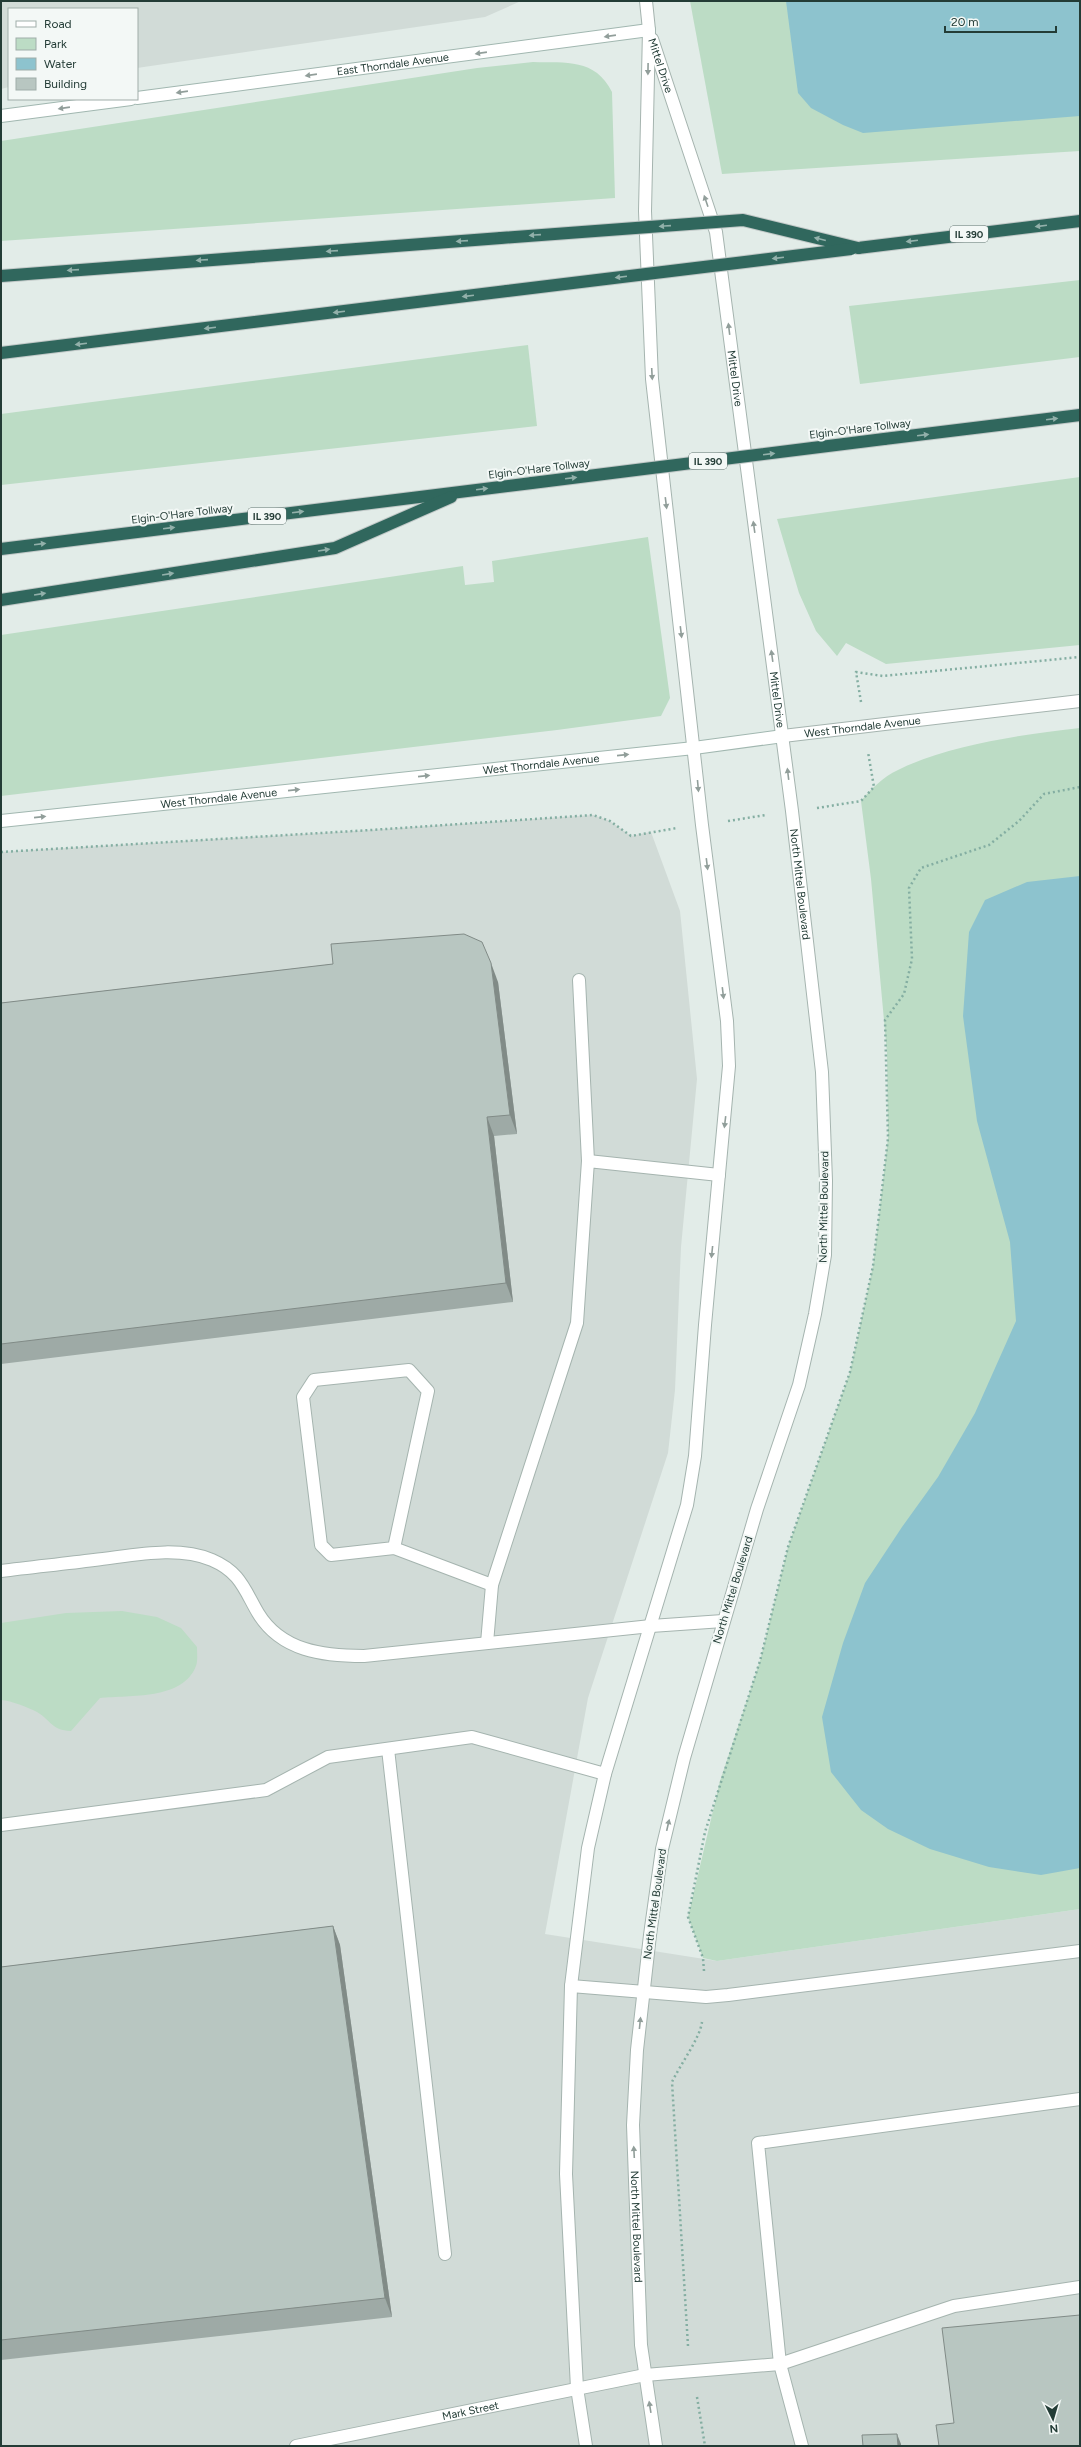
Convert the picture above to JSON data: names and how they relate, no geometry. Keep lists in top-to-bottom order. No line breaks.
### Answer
{"streets":{"highway":["IL 390","Elgin-O'Hare Tollway"],"street":["East Thorndale Avenue","Mittel Drive","West Thorndale Avenue","North Mittel Boulevard","Mark Street"]},"crossings":[["East Thorndale Avenue","Mittel Drive"],["Mittel Drive","West Thorndale Avenue"],["Mittel Drive","North Mittel Boulevard"],["West Thorndale Avenue","North Mittel Boulevard"],["North Mittel Boulevard","Mark Street"]],"one_way":["East Thorndale Avenue","West Thorndale Avenue"],"legend":["Road","Park","Water","Building"],"scale_bar":"20 m","north":"bottom"}
